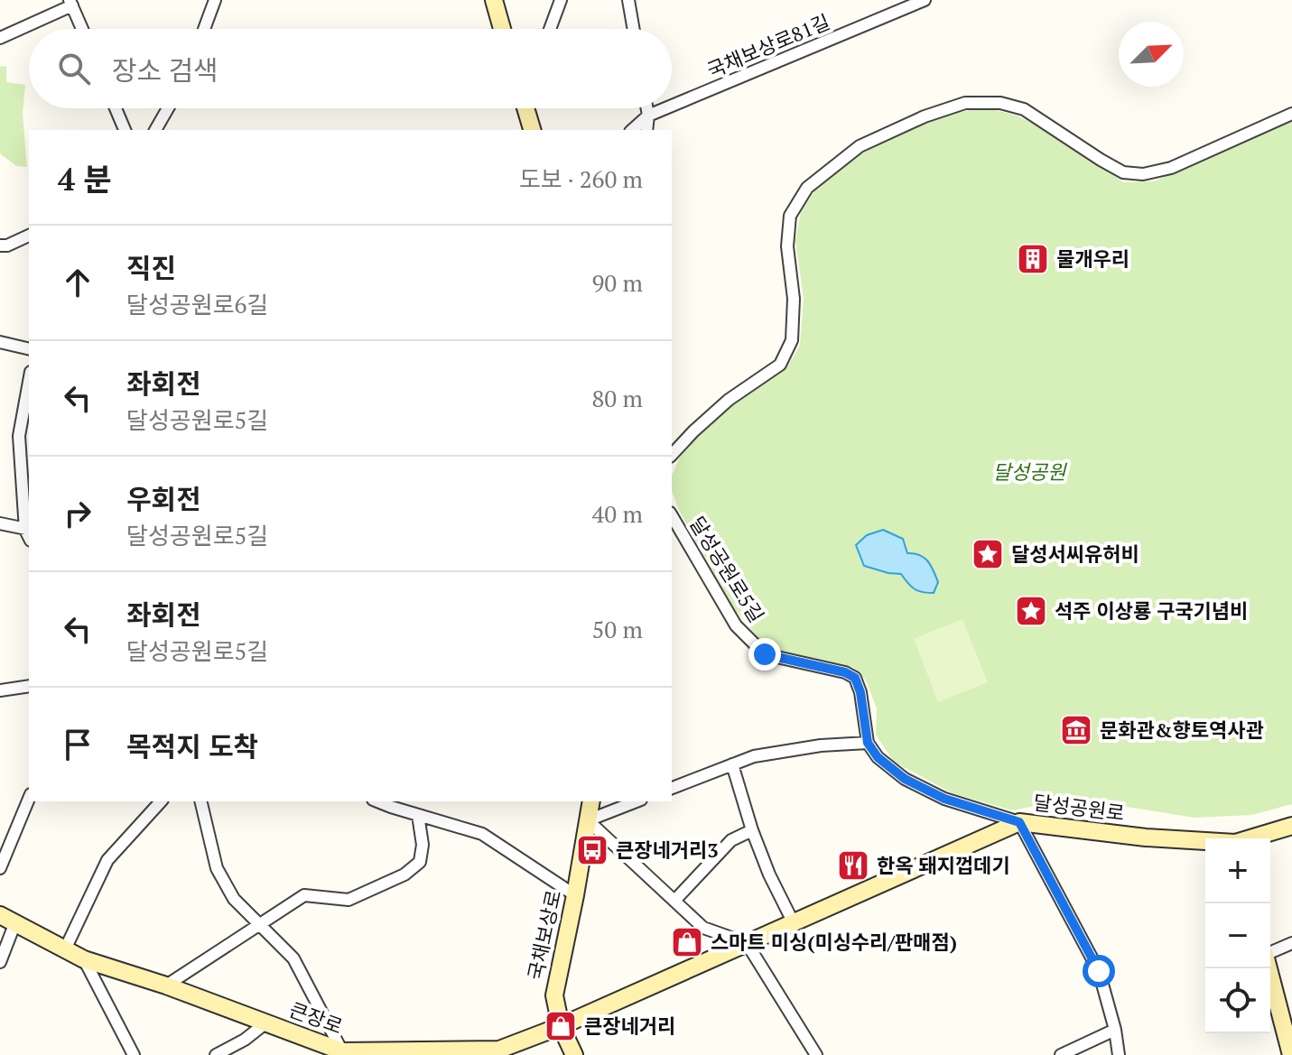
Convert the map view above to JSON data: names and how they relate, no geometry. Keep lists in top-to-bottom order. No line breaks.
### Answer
{"streets":{"street":["국채보상로81길","달성공원로5길","달성공원로","국채보상로","큰장로"]},"crossings":[["달성공원로","국채보상로"],["달성공원로","큰장로"],["국채보상로","큰장로"]],"parks":["달성공원"],"places":{"building":["물개우리"],"place":["달성서씨유허비","석주 이상룡 구국기념비"],"museum":["문화관&향토역사관"],"bus stop":["큰장네거리3"],"restaurant":["한옥 돼지껍데기"],"shop":["스마트 미싱(미싱수리/판매점)","큰장네거리"]},"north":"top right","page":{"search":"장소 검색","heading":["4 분","도보 · 260 m"],"list":[["직진","달성공원로6길","90 m"],["좌회전","달성공원로5길","80 m"],["우회전","달성공원로5길","40 m"],["좌회전","달성공원로5길","50 m"],"목적지 도착"],"map_buttons":["+","−"]}}
